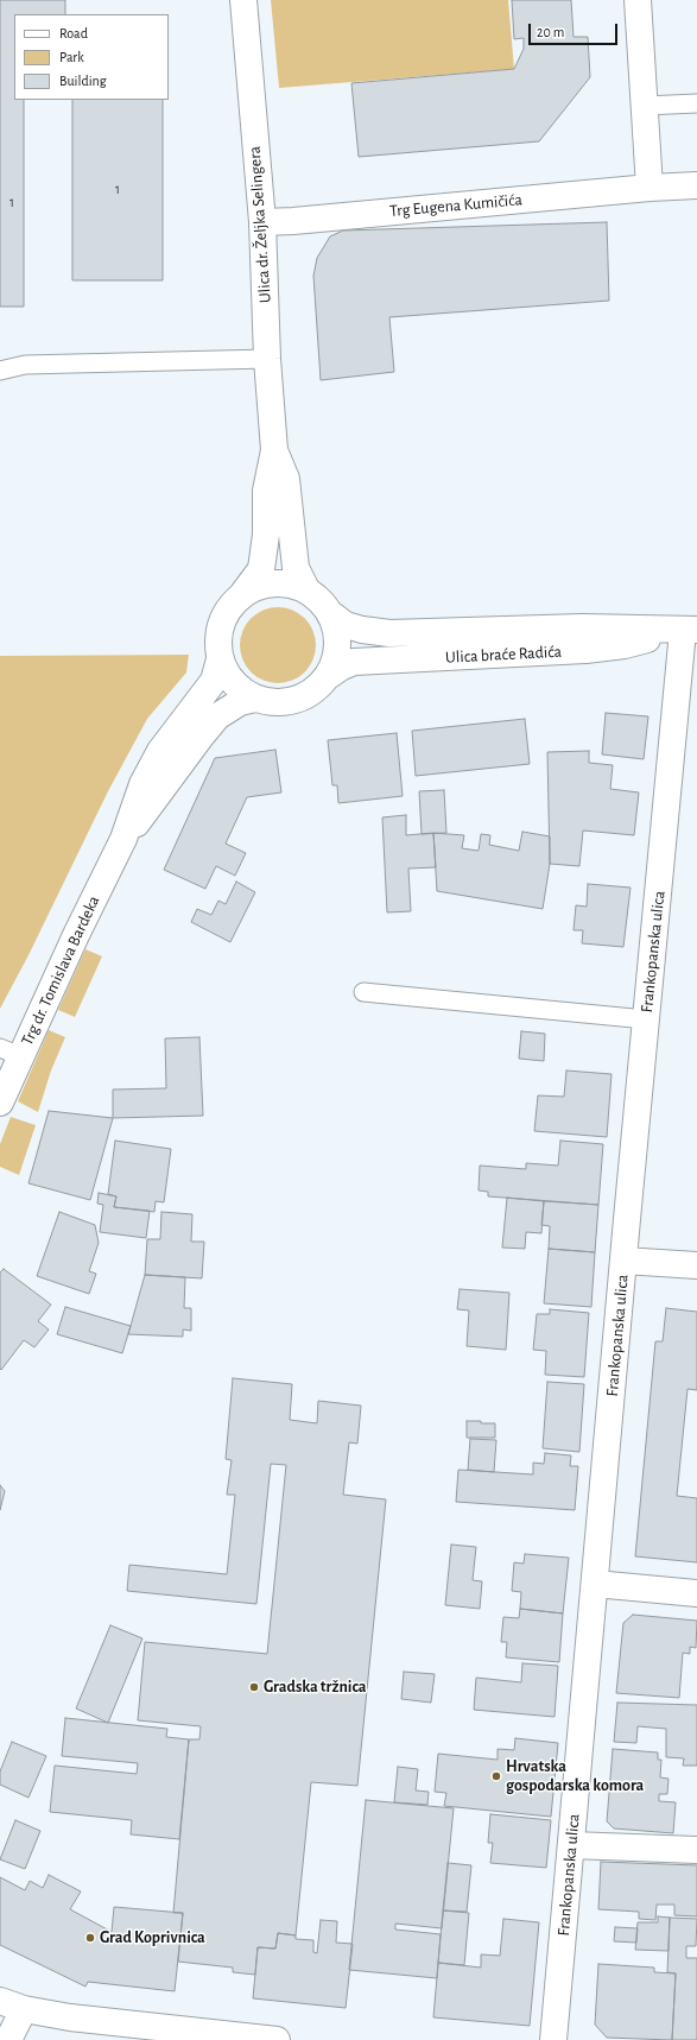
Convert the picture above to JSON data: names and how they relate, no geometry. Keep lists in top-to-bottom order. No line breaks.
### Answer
{"streets":{"street":["Trg Eugena Kumičića","Ulica dr. Željka Selingera","Ulica braće Radića","Frankopanska ulica","Trg dr. Tomislava Bardeka"]},"crossings":[["Trg Eugena Kumičića","Ulica dr. Željka Selingera"],["Ulica dr. Željka Selingera","Ulica braće Radića"],["Ulica dr. Željka Selingera","Trg dr. Tomislava Bardeka"],["Ulica braće Radića","Frankopanska ulica"],["Ulica braće Radića","Trg dr. Tomislava Bardeka"]],"places":["Gradska tržnica","Hrvatska gospodarska komora","Grad Koprivnica"],"house_numbers":["1","1"],"legend":["Road","Park","Building"],"scale_bar":"20 m"}
